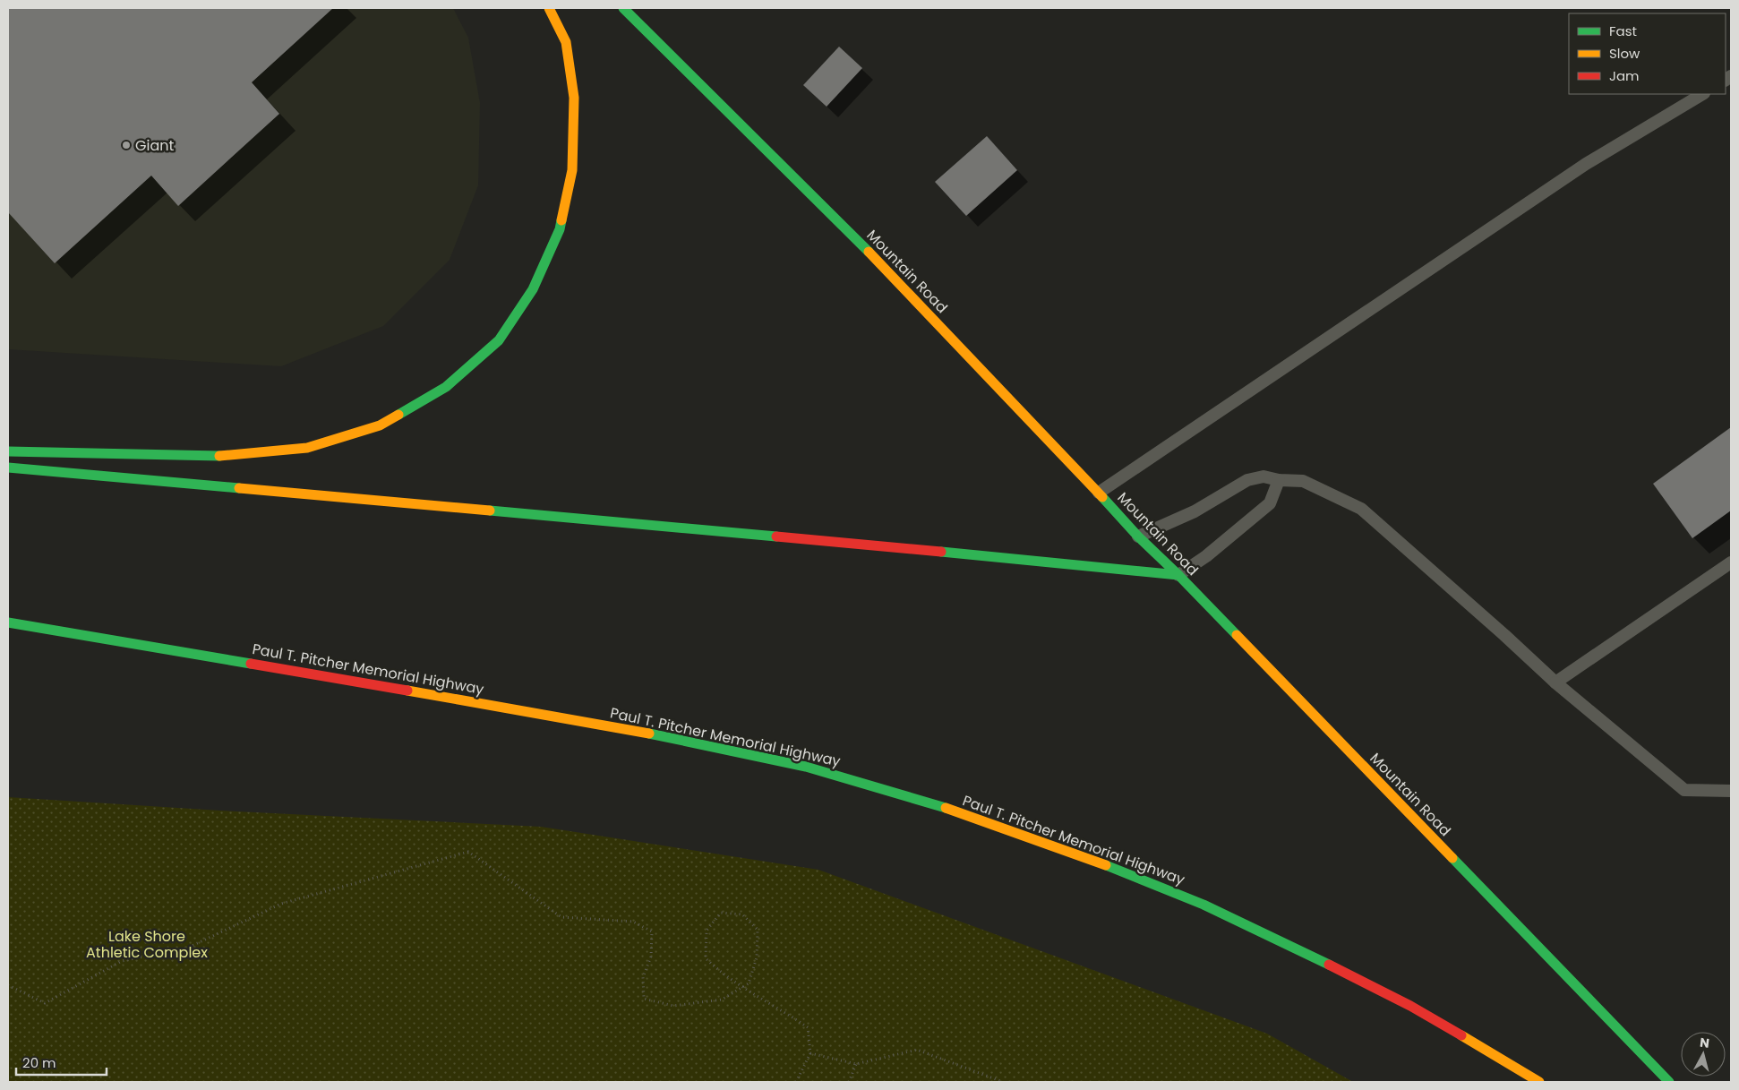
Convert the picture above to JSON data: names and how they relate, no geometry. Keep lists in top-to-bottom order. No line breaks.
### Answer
{"streets":{"main road":["Mountain Road","Paul T. Pitcher Memorial Highway"]},"parks":["Lake Shore Athletic Complex"],"places":["Giant"],"legend":["Fast","Slow","Jam"],"scale_bar":"20 m","north":"top"}
